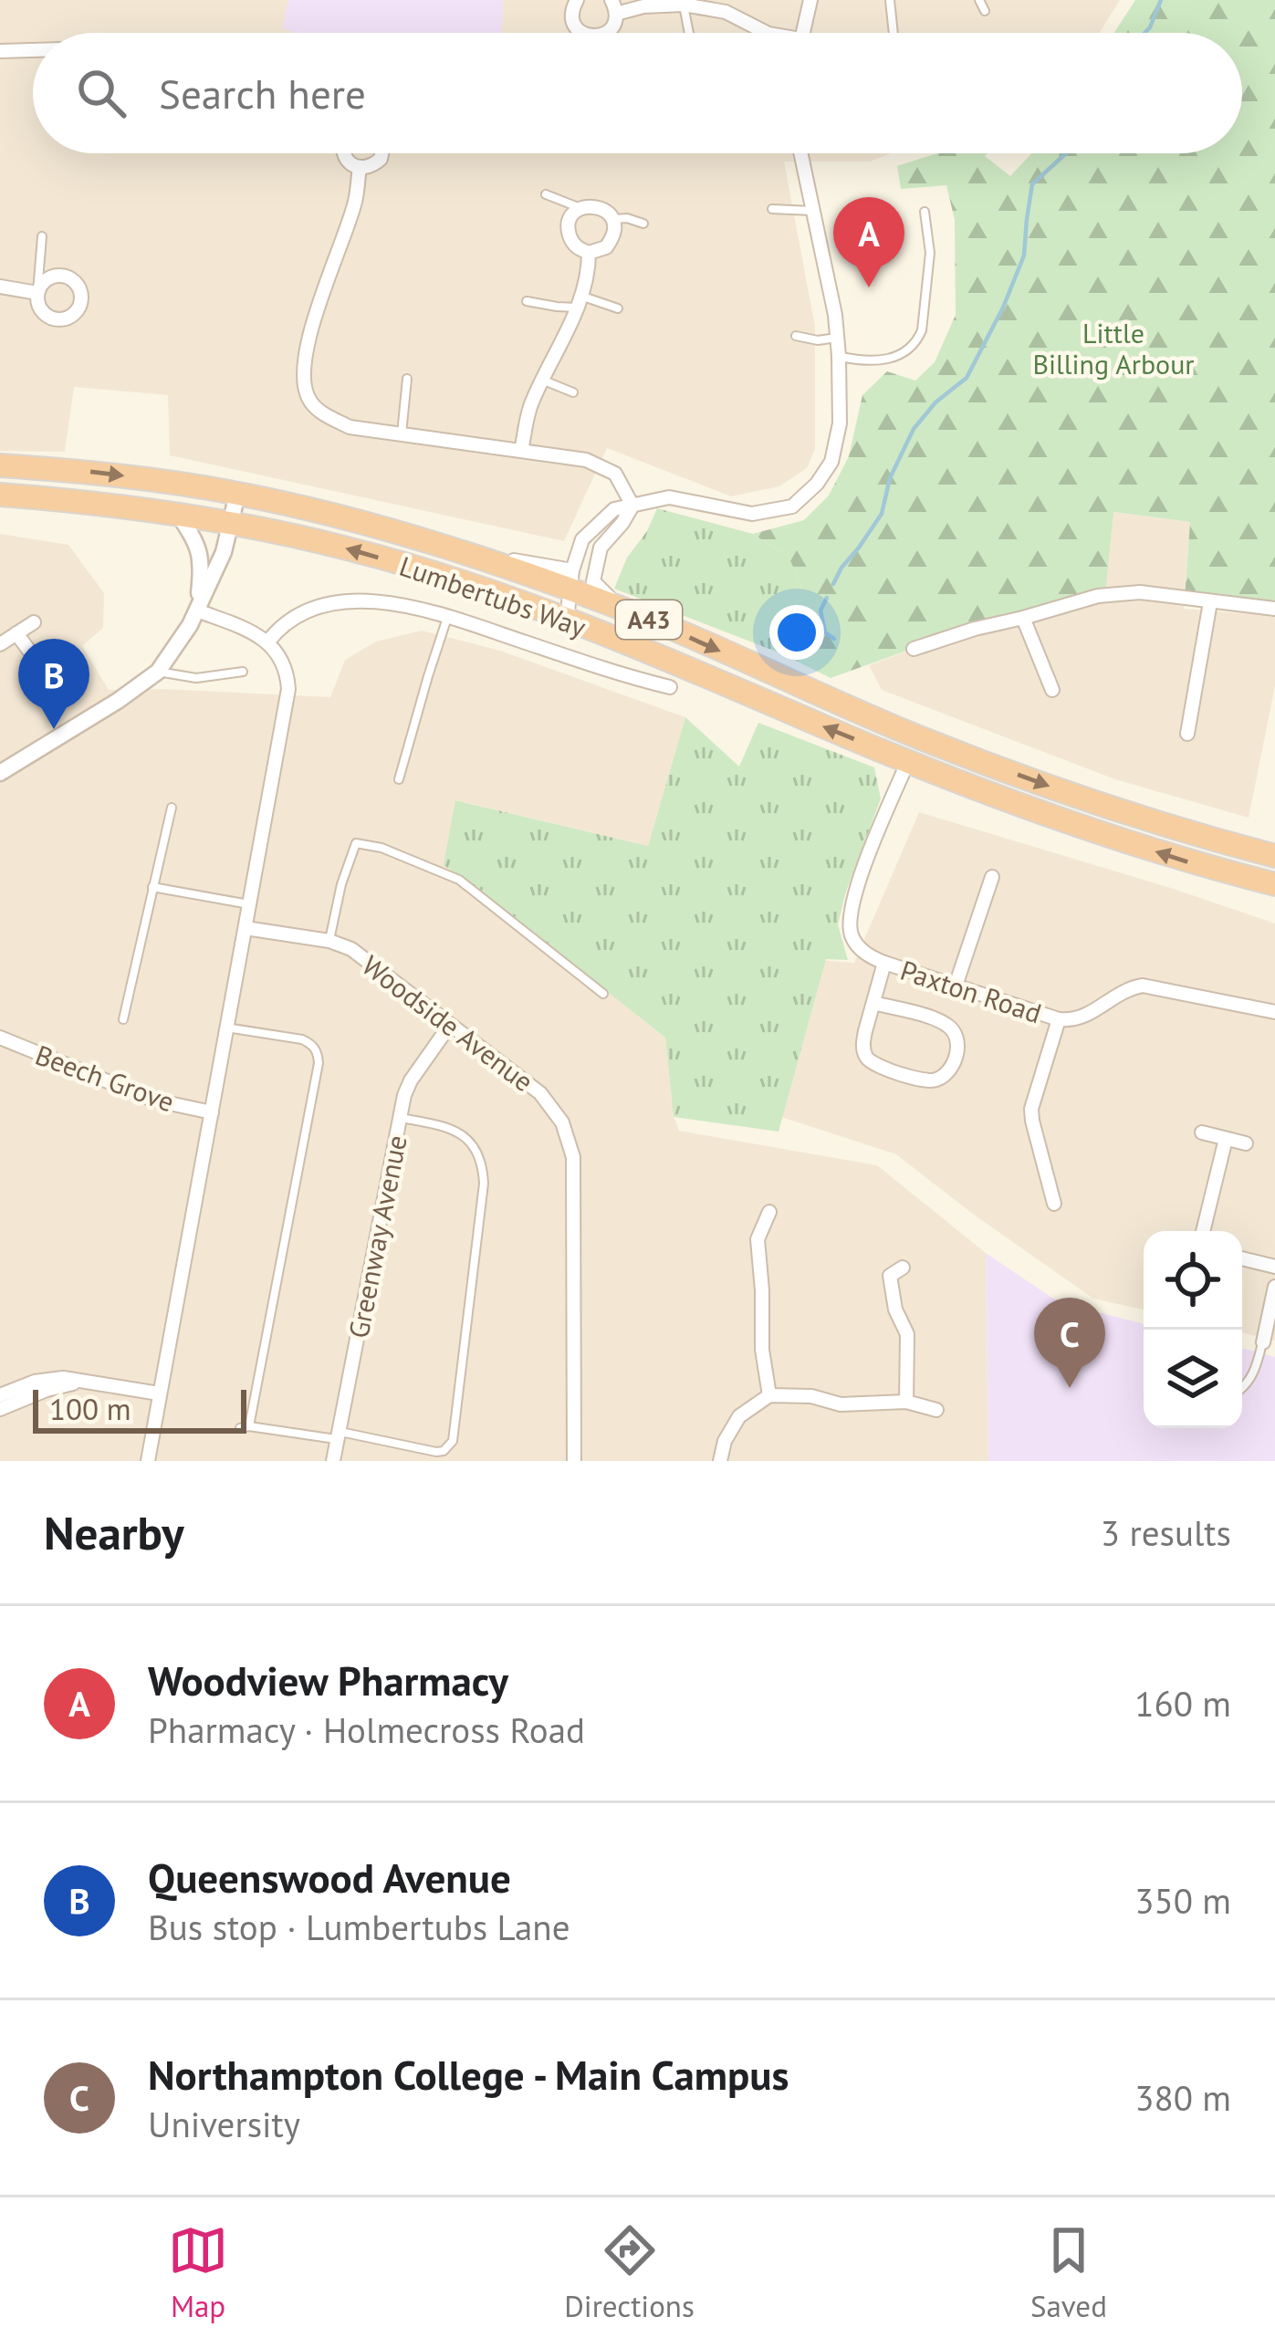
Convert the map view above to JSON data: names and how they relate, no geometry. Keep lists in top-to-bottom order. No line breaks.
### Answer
{"streets":{"highway":["Lumbertubs Way","A43"],"street":["Paxton Road","Woodside Avenue","Beech Grove","Greenway Avenue"]},"crossings":[["Lumbertubs Way","Paxton Road"],["Woodside Avenue","Greenway Avenue"]],"parks":["Little Billing Arbour"],"scale_bar":"100 m","page":{"search":"Search here","pins":["A","B","C"],"scale":"100 m","heading":["Nearby","3 results"],"list":[{"mark":"A","name":"Woodview Pharmacy","note":"Pharmacy · Holmecross Road","value":"160 m"},{"mark":"B","name":"Queenswood Avenue","note":"Bus stop · Lumbertubs Lane","value":"350 m"},{"mark":"C","name":"Northampton College - Main Campus","note":"University","value":"380 m"}],"nav":["Map","Directions","Saved"]}}
